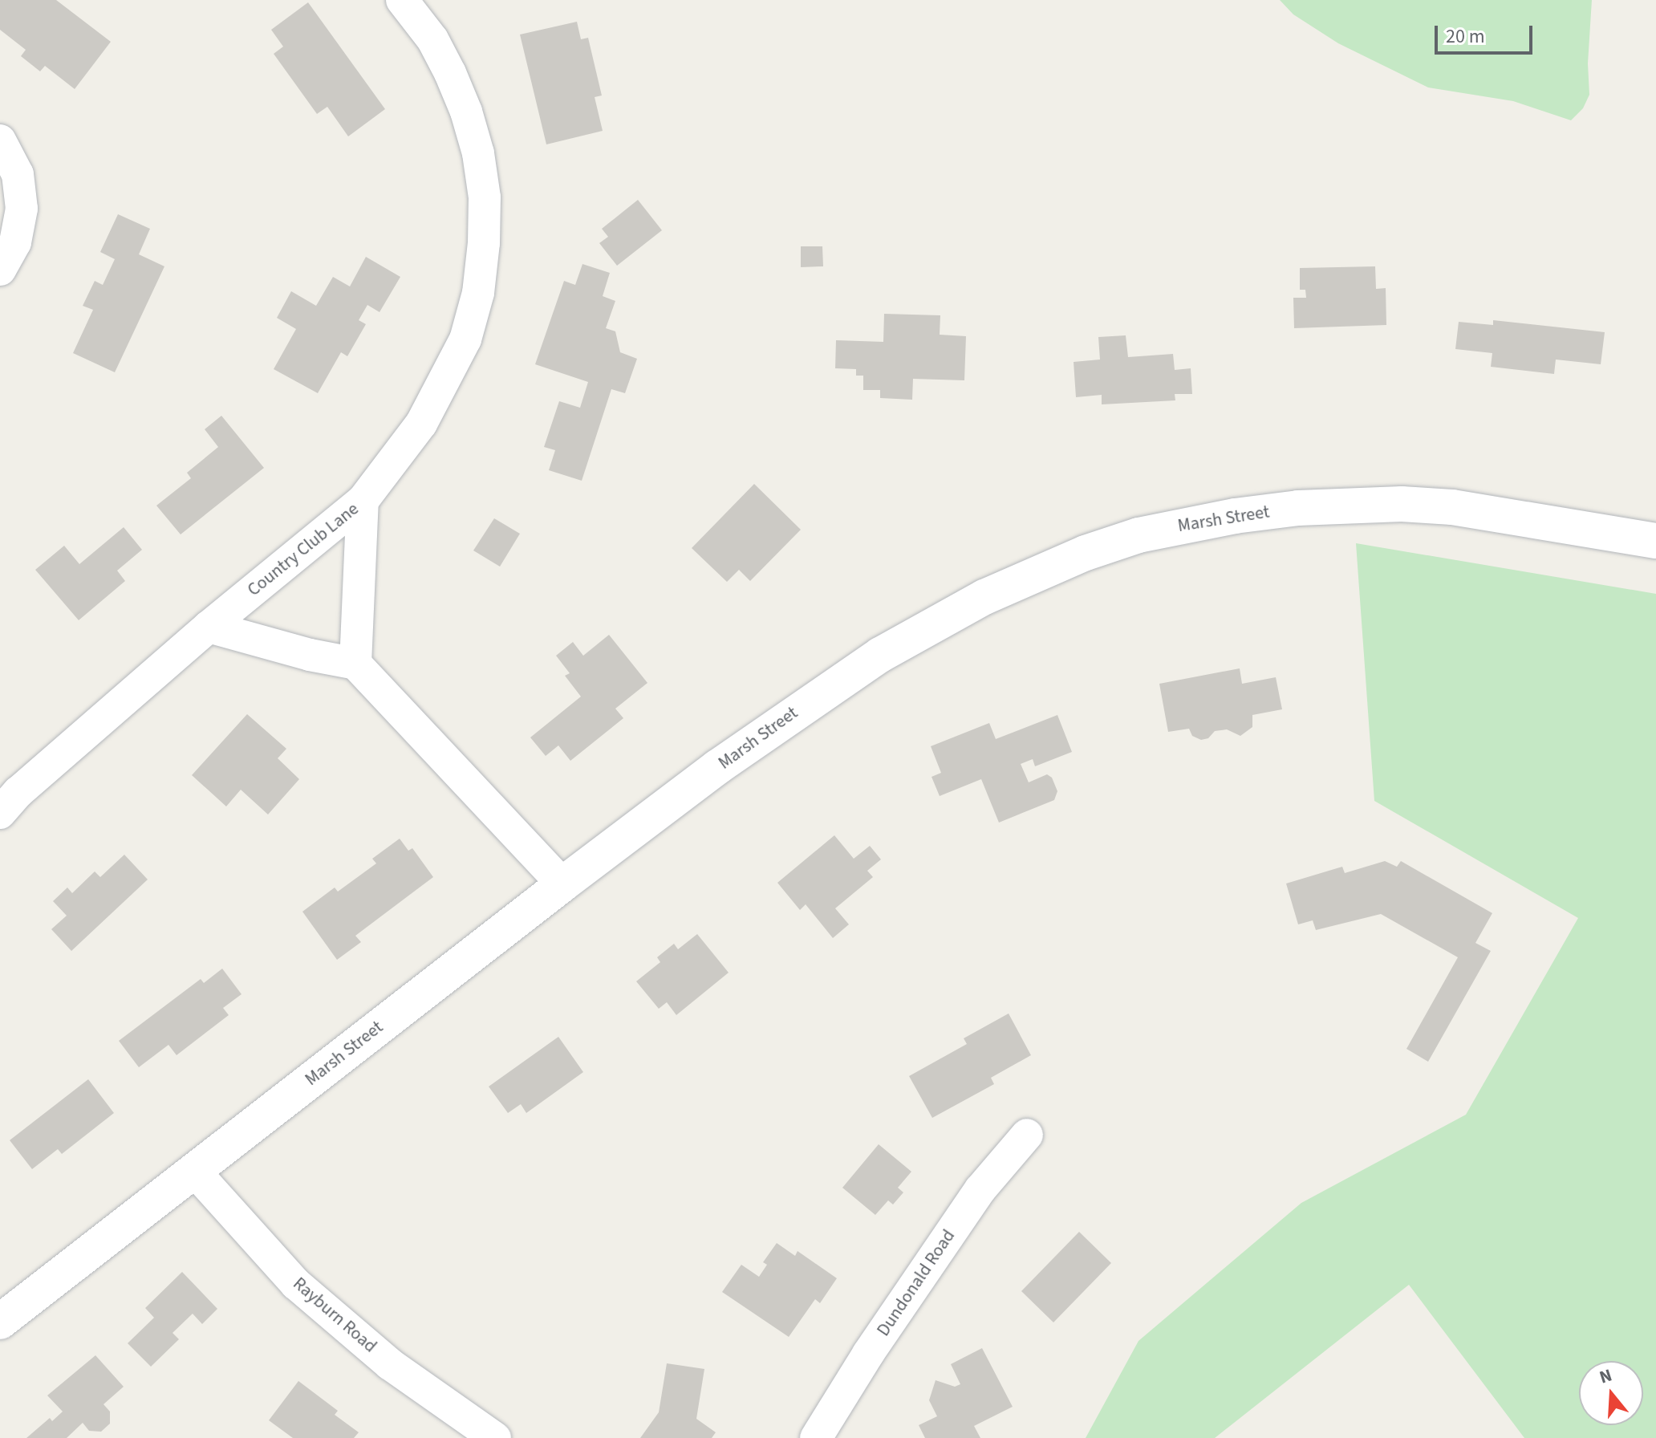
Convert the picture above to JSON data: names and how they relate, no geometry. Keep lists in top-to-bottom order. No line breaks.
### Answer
{"streets":{"street":["Marsh Street","Country Club Lane","Dundonald Road","Rayburn Road"]},"crossings":[["Marsh Street","Rayburn Road"]],"scale_bar":"20 m","north":"top"}
